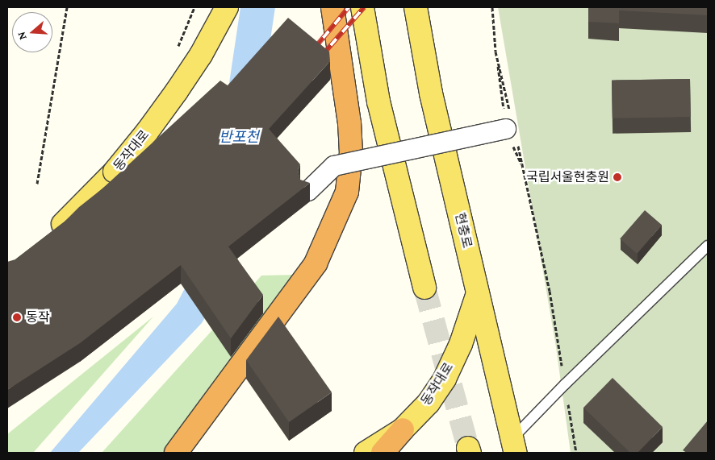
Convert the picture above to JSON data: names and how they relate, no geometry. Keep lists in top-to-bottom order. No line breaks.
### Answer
{"streets":{"main road":["동작대로","현충로"]},"crossings":[["동작대로","현충로"]],"water":["반포천"],"places":["국립서울현충원","동작"],"north":"left"}
